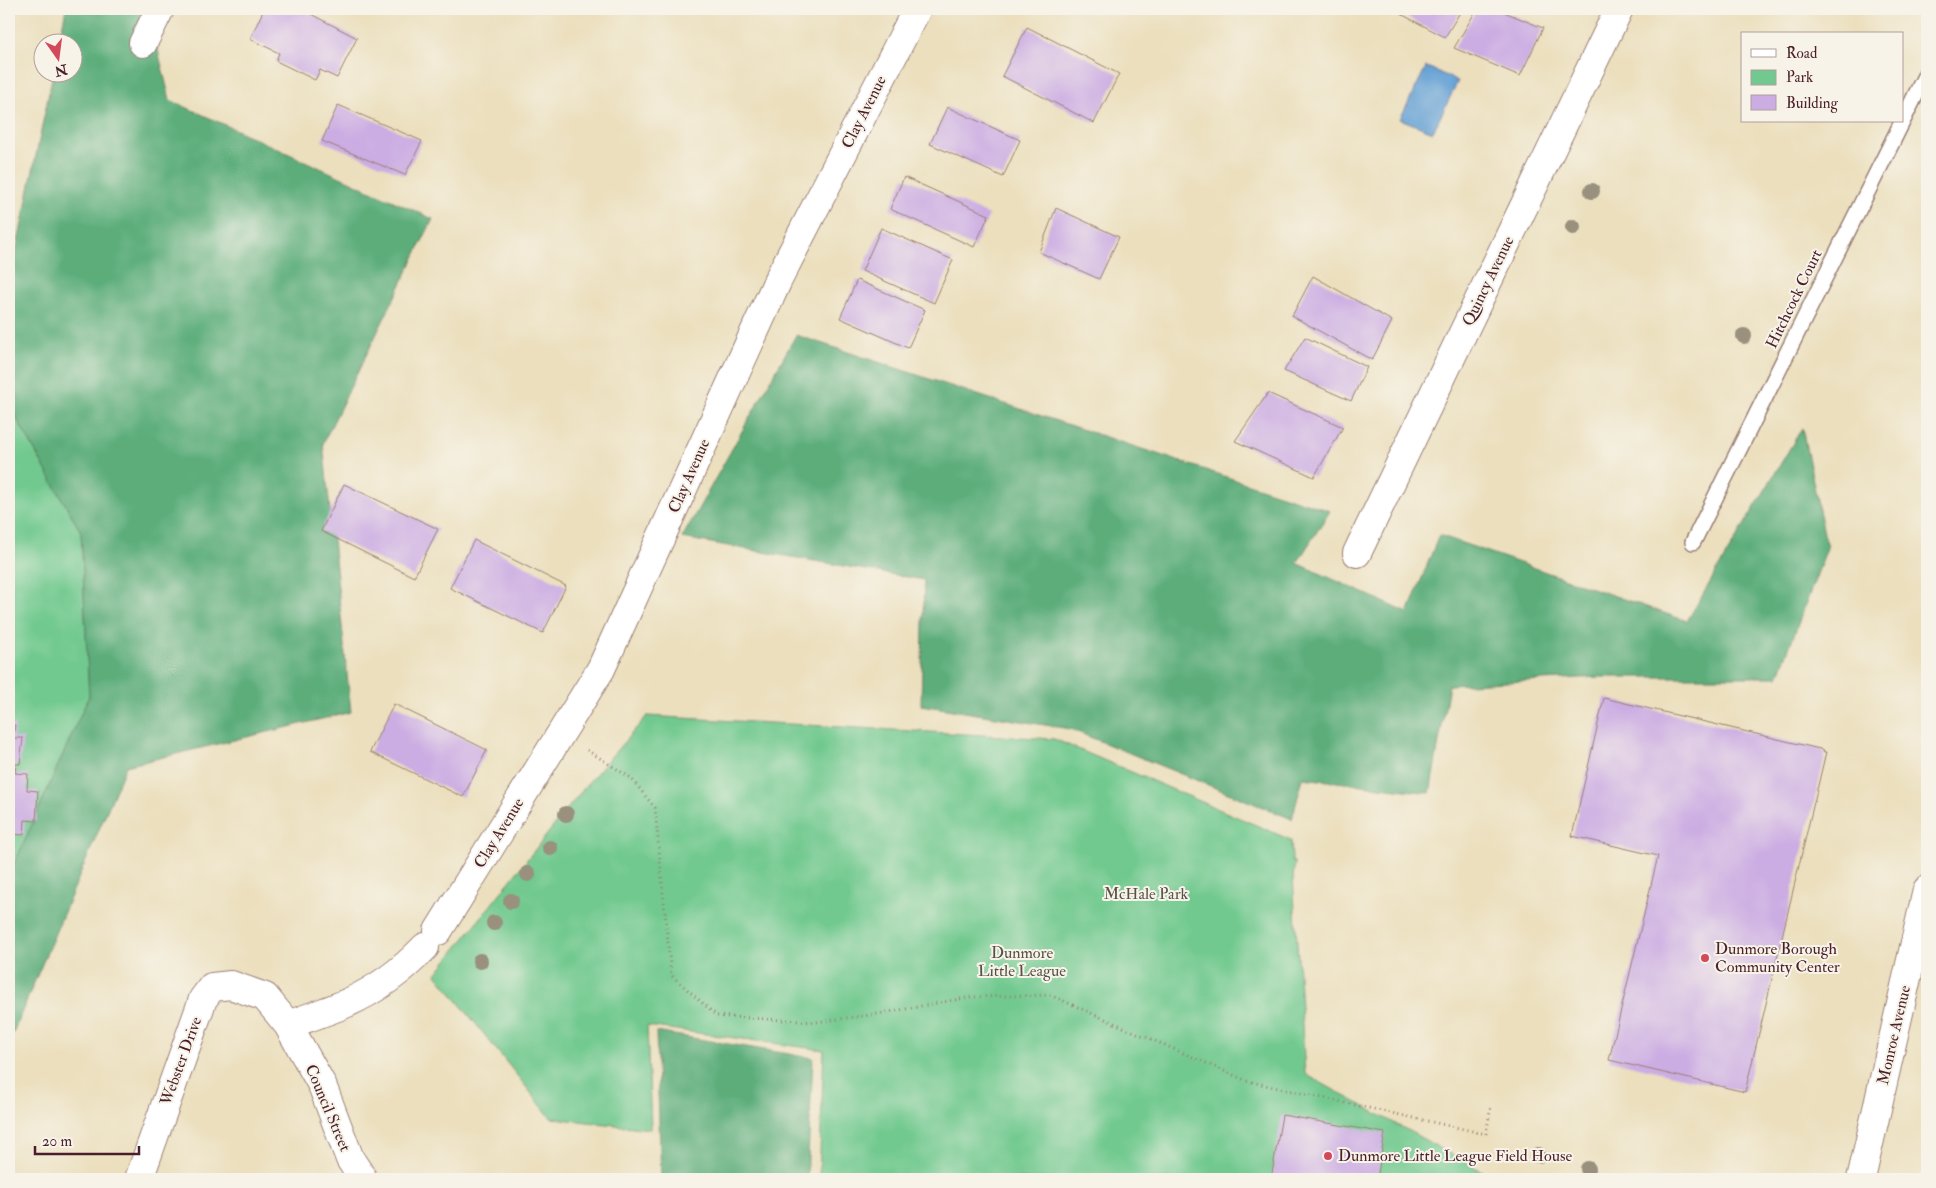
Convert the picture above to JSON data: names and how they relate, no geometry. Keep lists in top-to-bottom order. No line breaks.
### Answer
{"streets":{"street":["Clay Avenue","Quincy Avenue","Monroe Avenue","Webster Drive","Council Street"],"lane":["Hitchcock Court"]},"crossings":[["Clay Avenue","Council Street"],["Webster Drive","Council Street"]],"parks":["McHale Park","Dunmore Little League"],"places":["Dunmore Borough Community Center","Dunmore Little League Field House"],"legend":["Road","Park","Building"],"scale_bar":"20 m","north":"bottom"}
